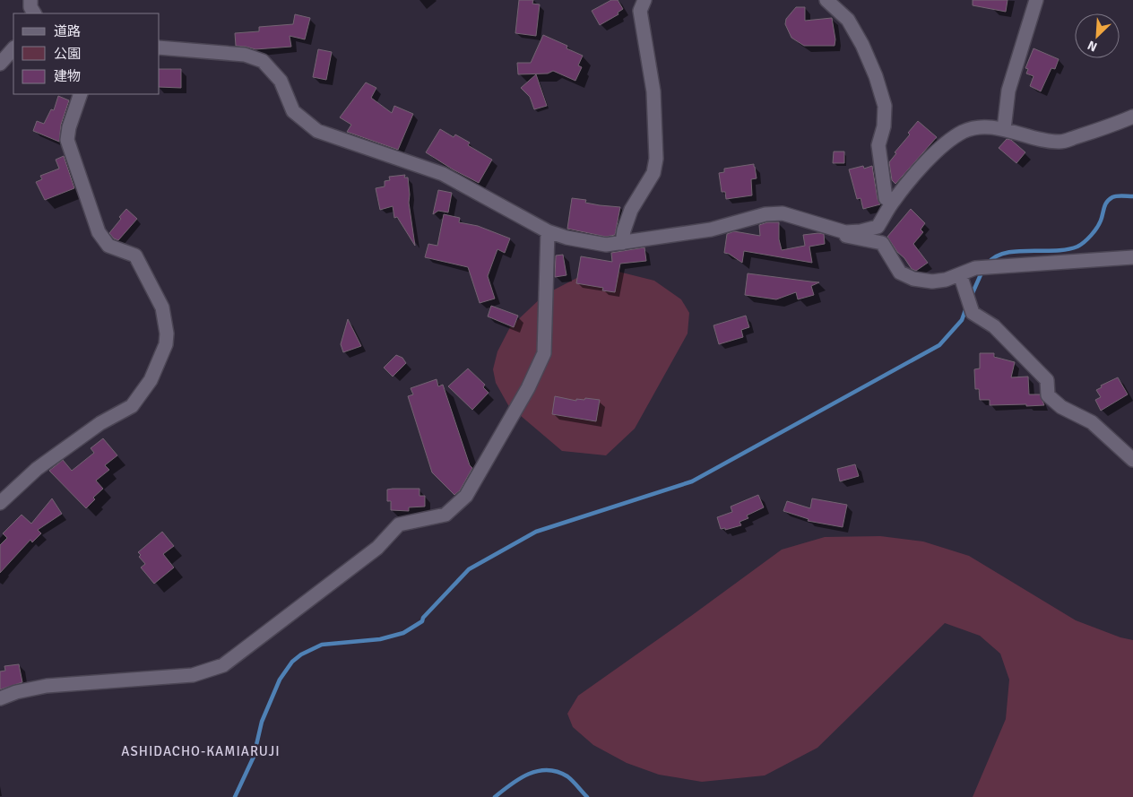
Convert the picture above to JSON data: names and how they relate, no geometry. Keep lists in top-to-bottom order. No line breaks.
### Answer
{"districts":["ASHIDACHO-KAMIARUJI"],"legend":["道路","公園","建物"],"north":"bottom left"}
